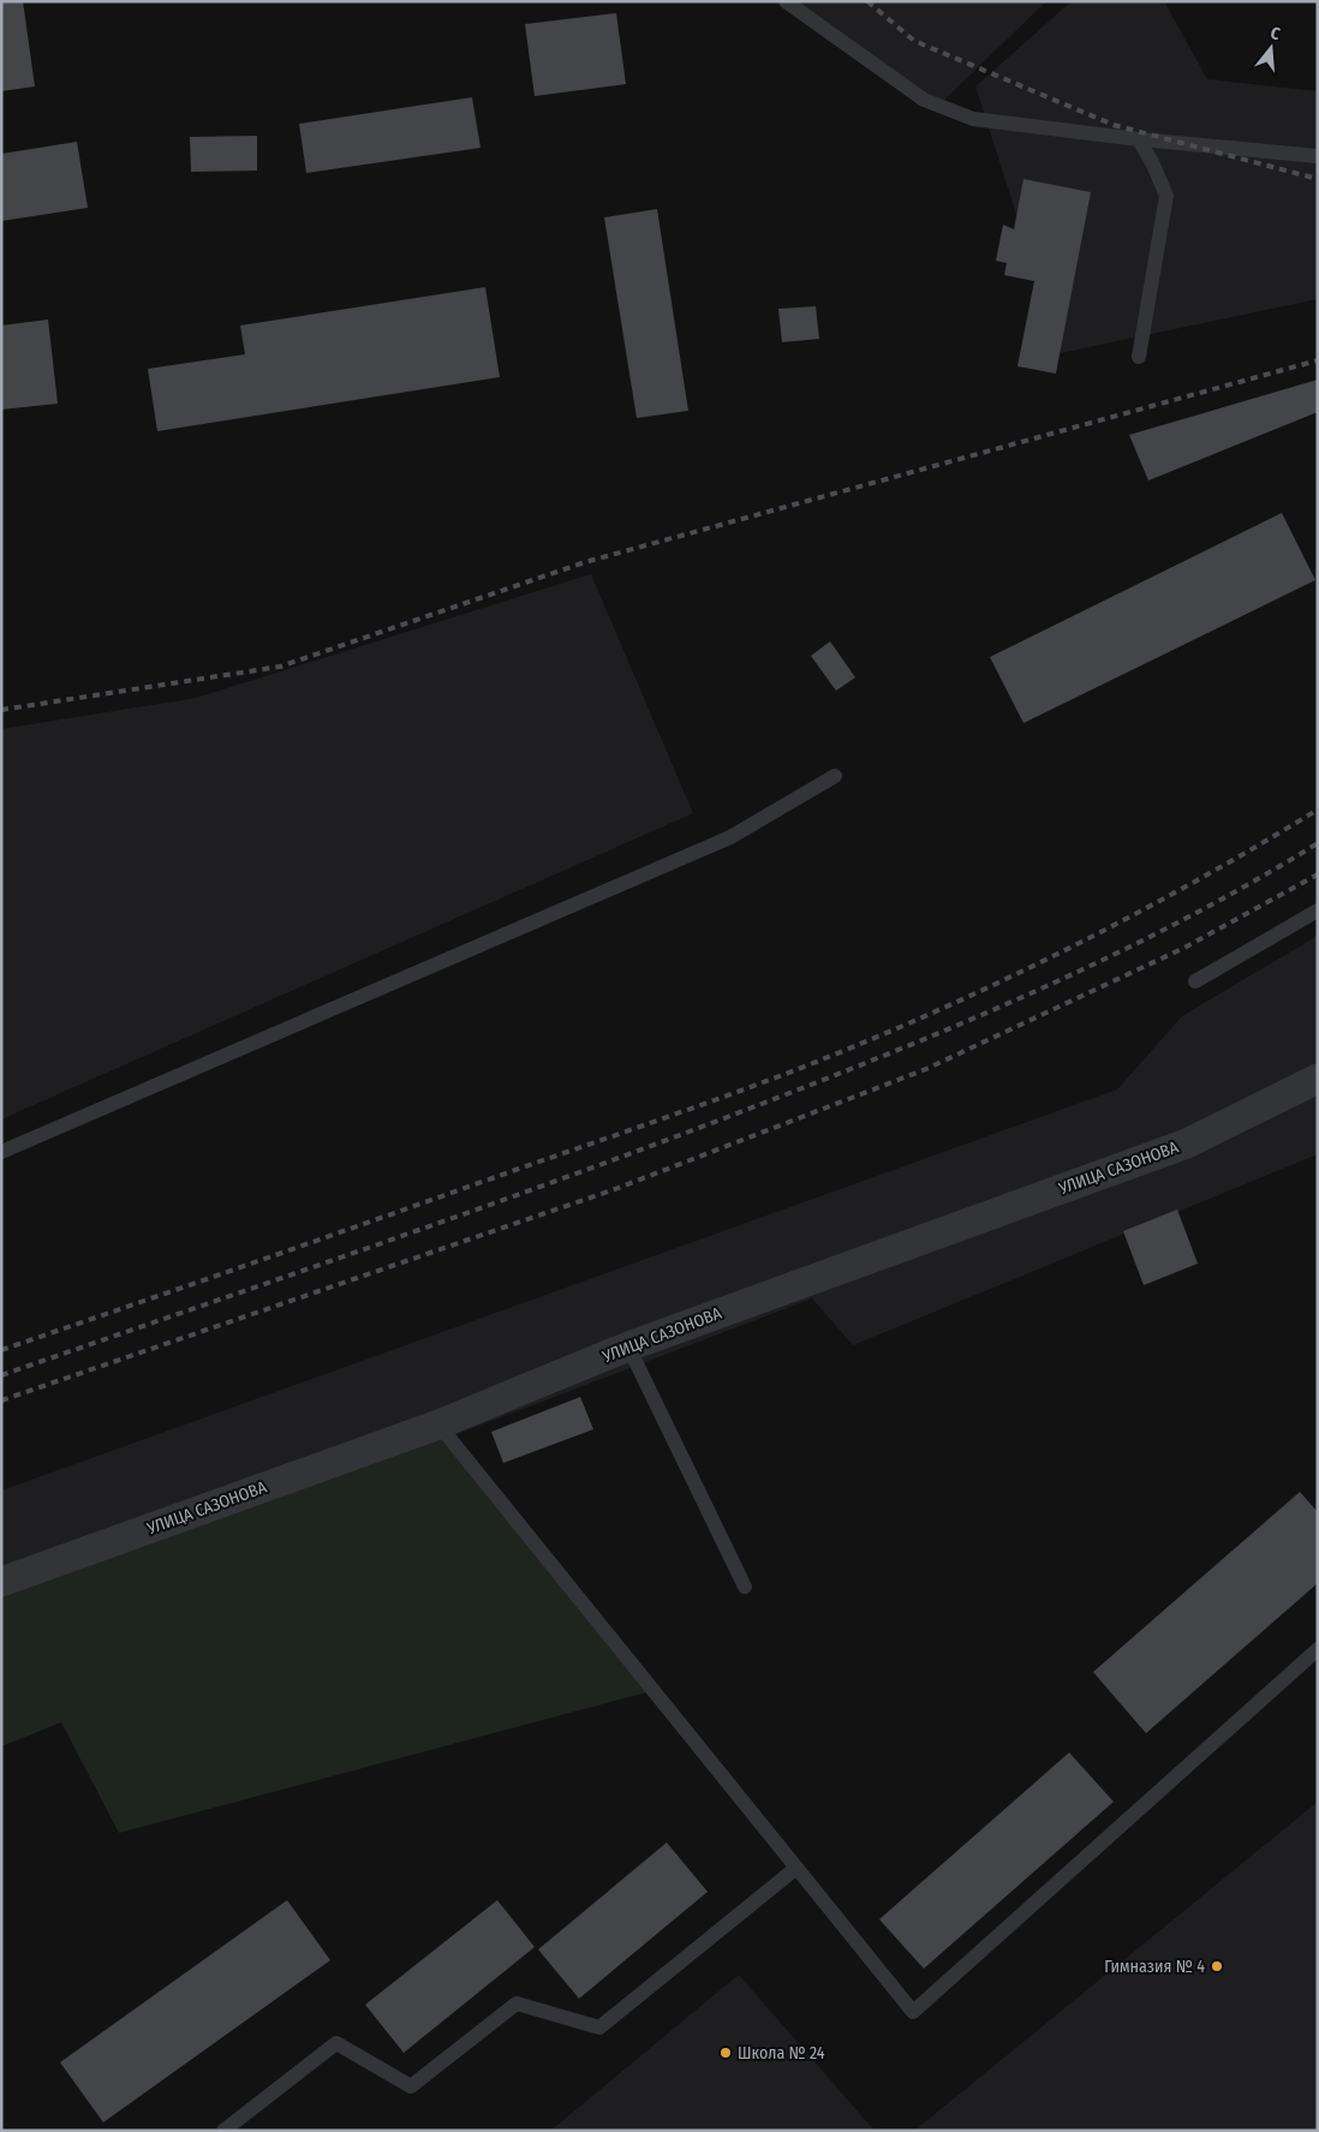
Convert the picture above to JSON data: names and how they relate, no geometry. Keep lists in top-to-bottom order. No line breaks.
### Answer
{"streets":{"street":["УЛИЦА САЗОНОВА"]},"places":["Гимназия № 4","Школа № 24"],"north":"top"}
